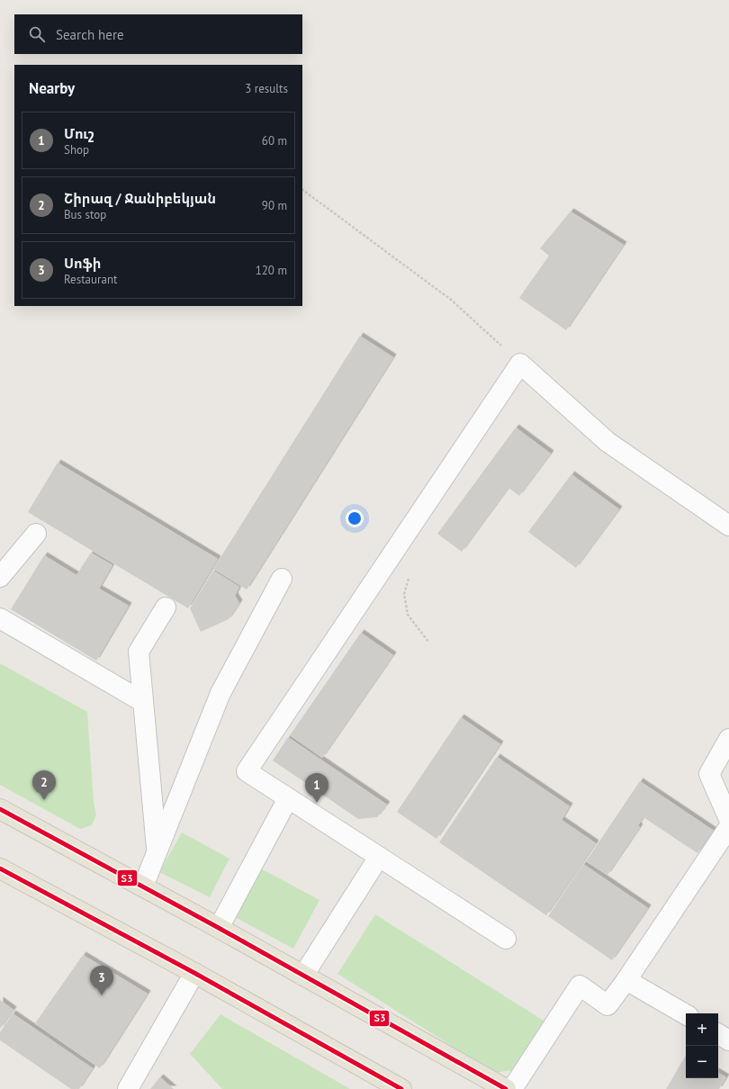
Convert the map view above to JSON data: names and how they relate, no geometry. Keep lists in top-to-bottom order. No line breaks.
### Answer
{"lines":["transit line Տ3"],"page":{"search":"Search here","heading":["Nearby","3 results"],"list":[{"mark":"1","name":"Մուշ","note":"Shop","value":"60 m"},{"mark":"2","name":"Շիրազ / Ջանիբեկյան","note":"Bus stop","value":"90 m"},{"mark":"3","name":"Սոֆի","note":"Restaurant","value":"120 m"}],"pins":["2","1","3"],"map_buttons":["+","−"]}}
